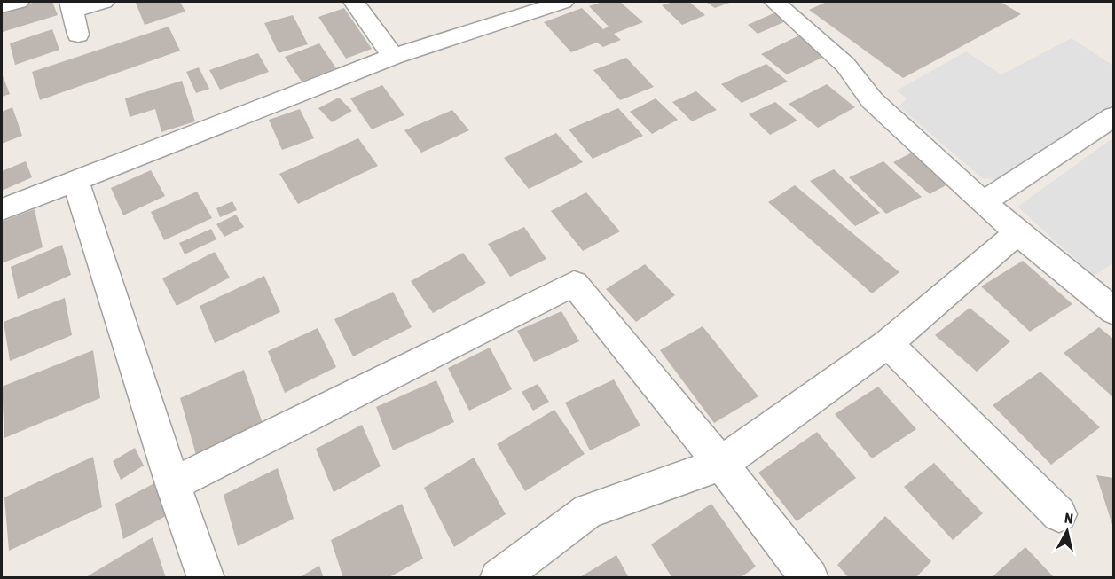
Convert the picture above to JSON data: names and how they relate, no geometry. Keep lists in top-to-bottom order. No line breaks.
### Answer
{"north":"top"}
